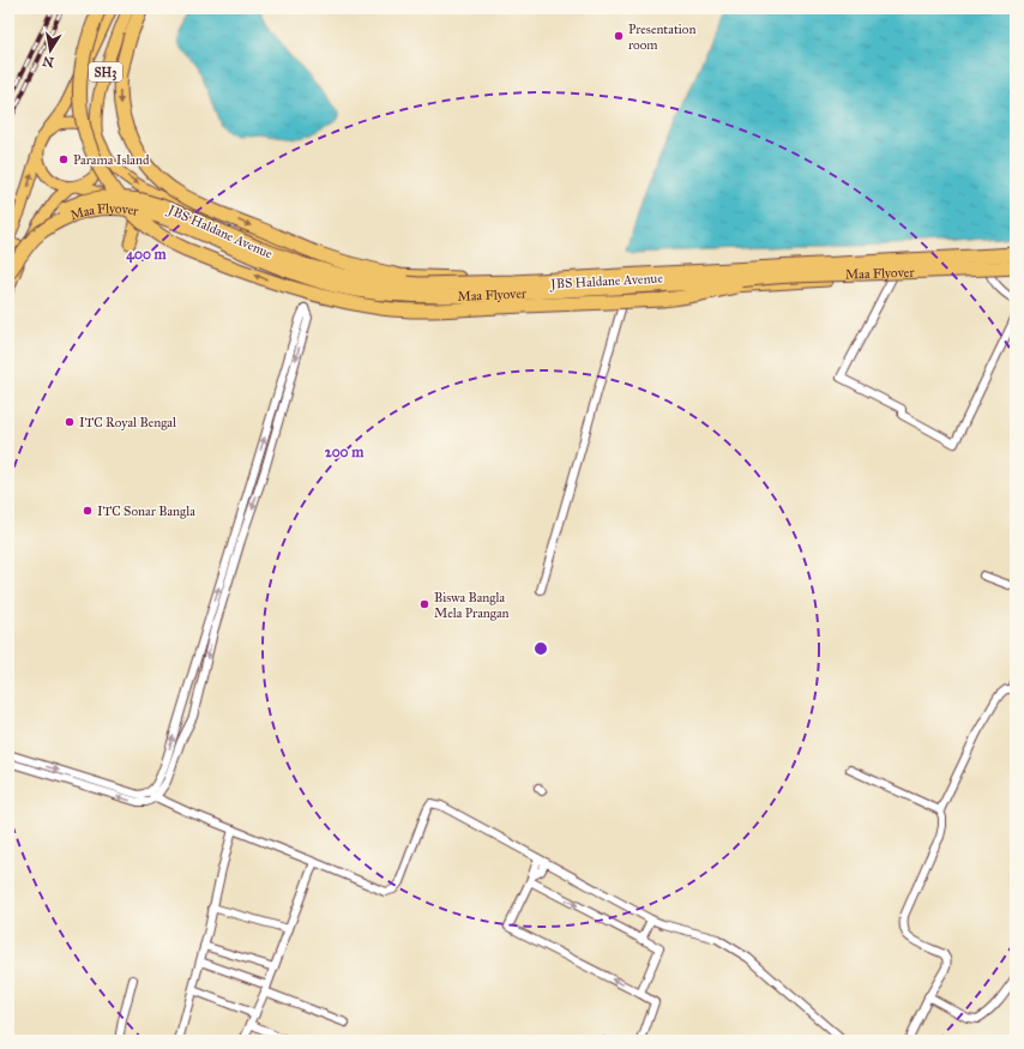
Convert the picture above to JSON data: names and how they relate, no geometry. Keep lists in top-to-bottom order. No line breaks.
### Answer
{"streets":{"highway":["Maa Flyover"],"main road":["SH3","JBS Haldane Avenue"]},"crossings":[["SH3","JBS Haldane Avenue"],["Maa Flyover","JBS Haldane Avenue"]],"places":["Presentation room","Parama Island","ITC Royal Bengal","ITC Sonar Bangla","Biswa Bangla Mela Prangan"],"north":"bottom","rings":["400 m","200 m"]}
